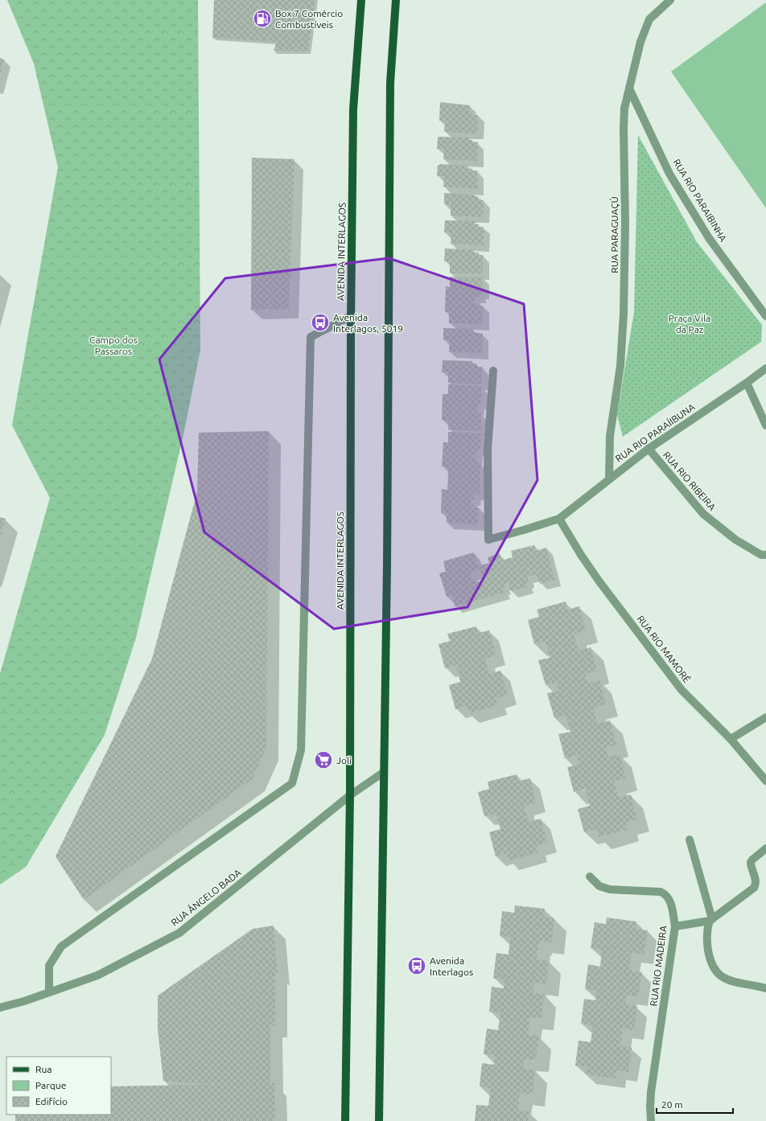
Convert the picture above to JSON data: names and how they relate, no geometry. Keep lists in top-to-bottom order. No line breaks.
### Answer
{"streets":{"main road":["AVENIDA INTERLAGOS"],"street":["RUA RIO PARAIBINHA","RUA PARAGUAÇÚ","RUA RIO PARAÍIBUNA","RUA RIO RIBEIRA","RUA RIO MAMORÉ","RUA ÂNGELO BADA","RUA RIO MADEIRA"]},"crossings":[["RUA RIO PARAIBINHA","RUA PARAGUAÇÚ"],["RUA PARAGUAÇÚ","RUA RIO PARAÍIBUNA"],["AVENIDA INTERLAGOS","RUA ÂNGELO BADA"],["RUA RIO PARAÍIBUNA","RUA RIO RIBEIRA"],["RUA RIO PARAÍIBUNA","RUA RIO MAMORÉ"]],"parks":["Praça Vila da Paz","Campo dos Passaros"],"places":{"fuel station":["Box 7 Comércio Combustíveis"],"bus stop":["Avenida Interlagos, 5019","Avenida Interlagos"],"supermarket":["Joli"]},"legend":["Rua","Parque","Edifício"],"scale_bar":"20 m"}
